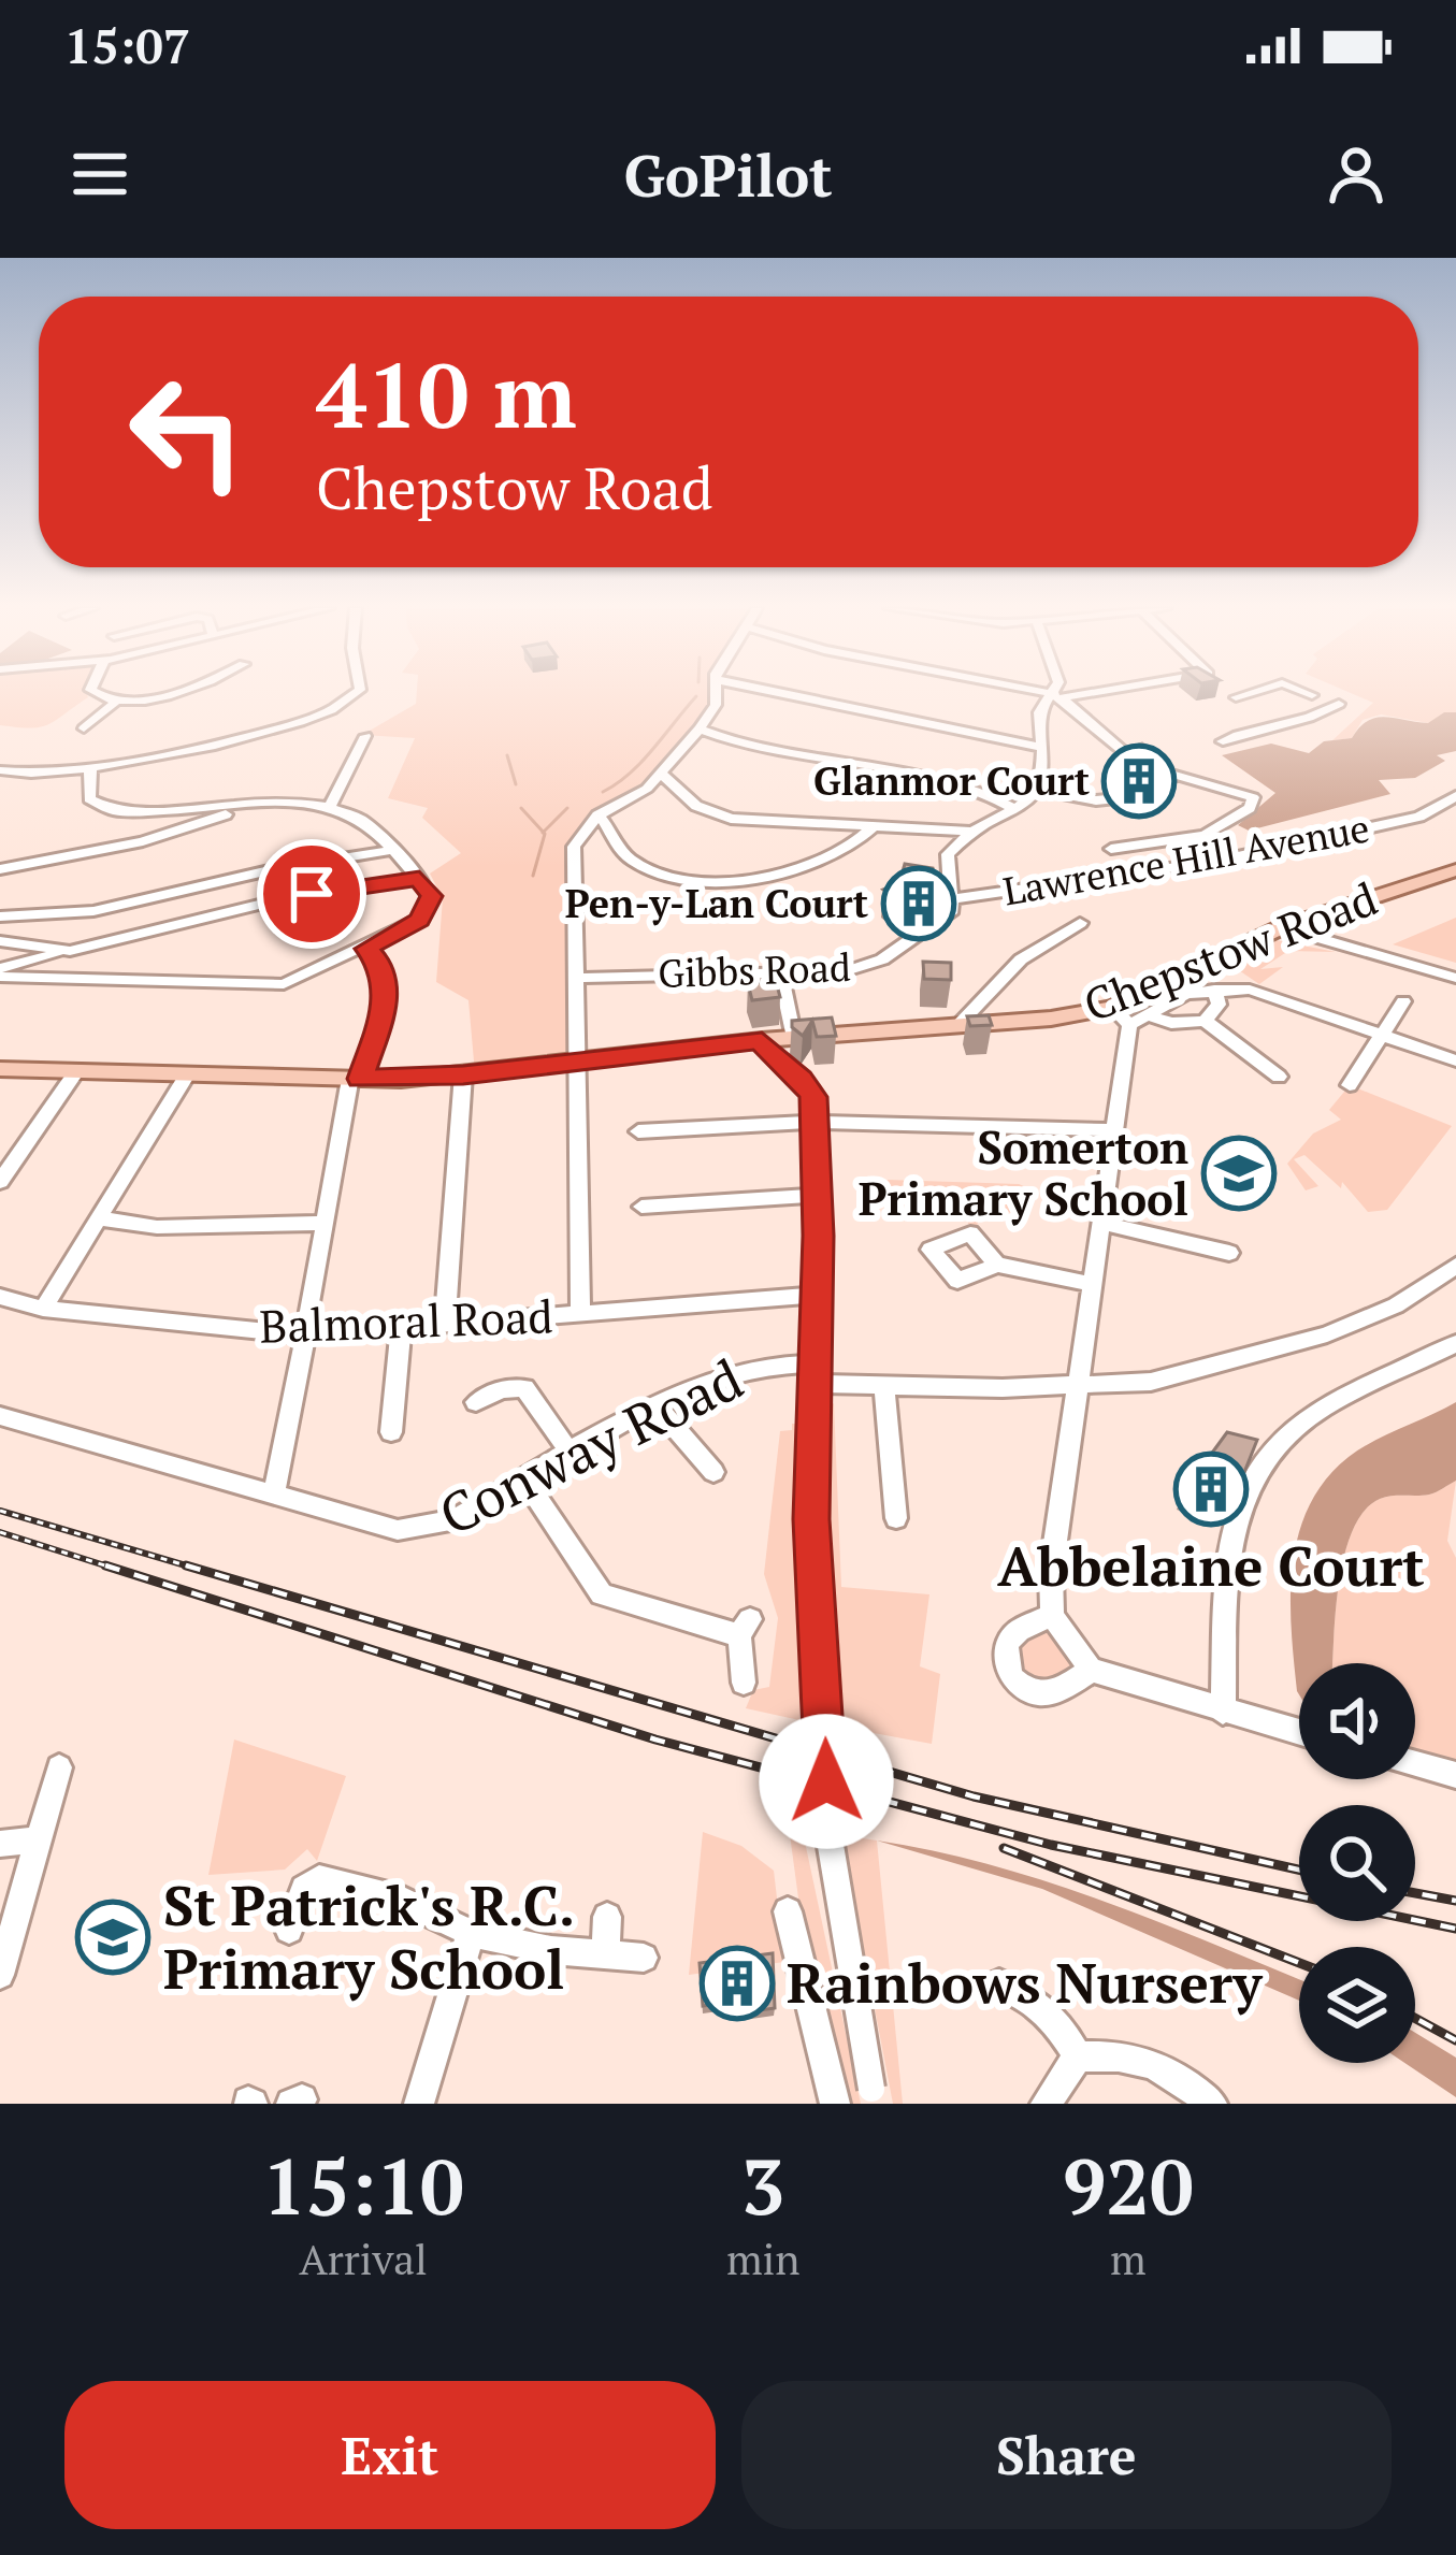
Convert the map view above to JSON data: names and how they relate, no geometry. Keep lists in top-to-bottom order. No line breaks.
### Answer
{"streets":{"main road":["Chepstow Road"],"street":["Lawrence Hill Avenue","Gibbs Road","Balmoral Road","Conway Road"]},"crossings":[["Lawrence Hill Avenue","Gibbs Road"]],"places":{"building":["Glanmor Court","Pen-y-Lan Court","Abbelaine Court","Rainbows Nursery"],"school or university":["Somerton Primary School","St Patrick's R.C. Primary School"]},"page":{"status":"15:07","header":"GoPilot","turn":["410 m","Chepstow Road"],"eta":["15:10","Arrival","3","min","920","m"],"buttons":["Exit","Share"]}}
